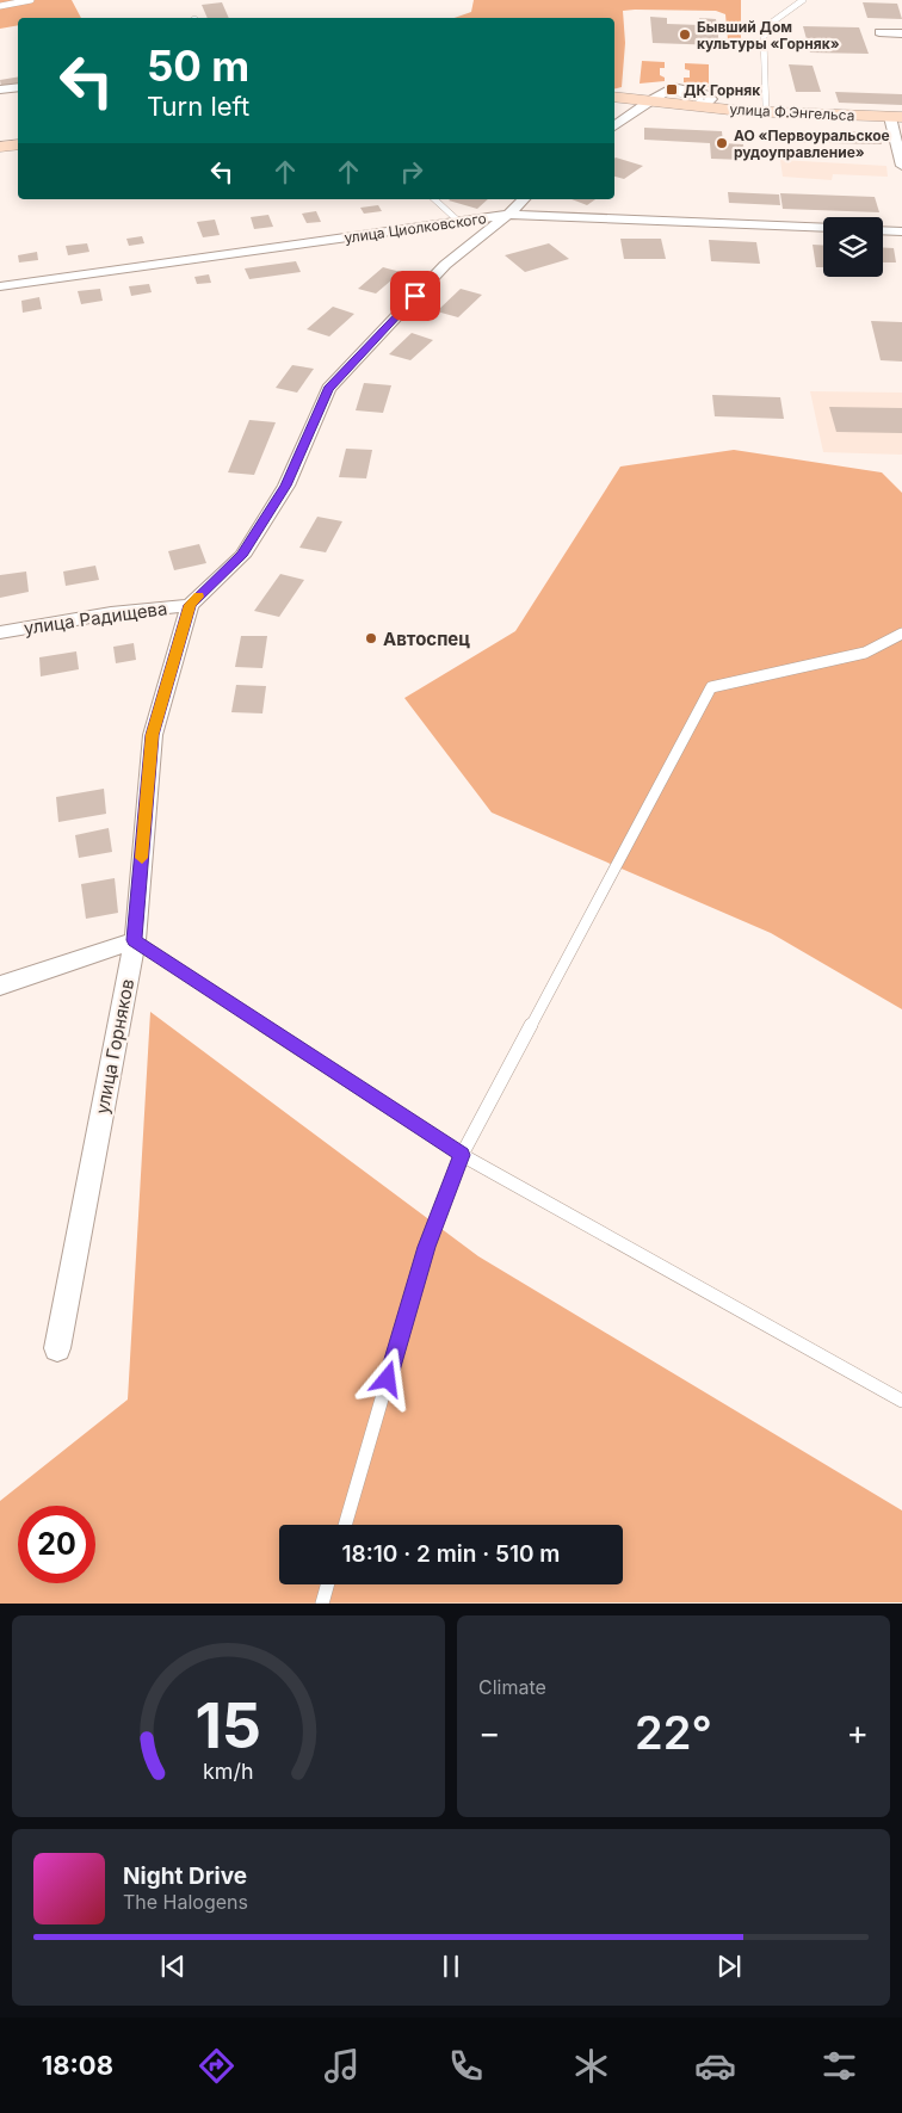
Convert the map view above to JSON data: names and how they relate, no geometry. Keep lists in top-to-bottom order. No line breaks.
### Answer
{"streets":{"street":["улица Ф.Энгельса","улица Циолковского","улица Радищева","улица Горняков"]},"crossings":[["улица Радищева","улица Горняков"]],"places":{"other":["Бывший Дом культуры «Горняк»","АО «Первоуральское рудоуправление»","Автоспец"],"transit":["ДК Горняк"]},"page":{"turn":["50 m","Turn left"],"limit":"20","trip":"18:10 · 2 min · 510 m","tile":"Climate","heat":["−","22°","+"],"song":["Night Drive","The Halogens"],"tabs":"18:08","gauge":["15","km/h"]}}
